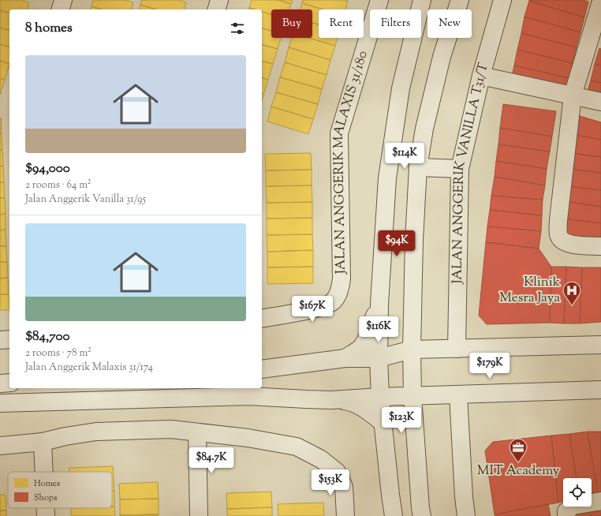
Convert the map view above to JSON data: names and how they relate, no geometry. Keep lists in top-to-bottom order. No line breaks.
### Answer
{"streets":{"street":["JALAN ANGGERIK MALAXIS 31/180","JALAN ANGGERIK VANILLA T31/T"]},"places":{"hospital":["Klinik Mesra Jaya"],"office":["MIT Academy"]},"legend":["Homes","Shops"],"page":{"chip":["Buy","Rent","Filters","New"],"heading":"8 homes","list":[{"name":"$94,000","note":"2 rooms · 64 m² · Jalan Anggerik Vanilla 31/95"},{"name":"$84,700","note":"2 rooms · 78 m² · Jalan Anggerik Malaxis 31/174"}],"price":["$114K","$94K","$167K","$116K","$179K","$123K","$84.7K","$153K"]}}
